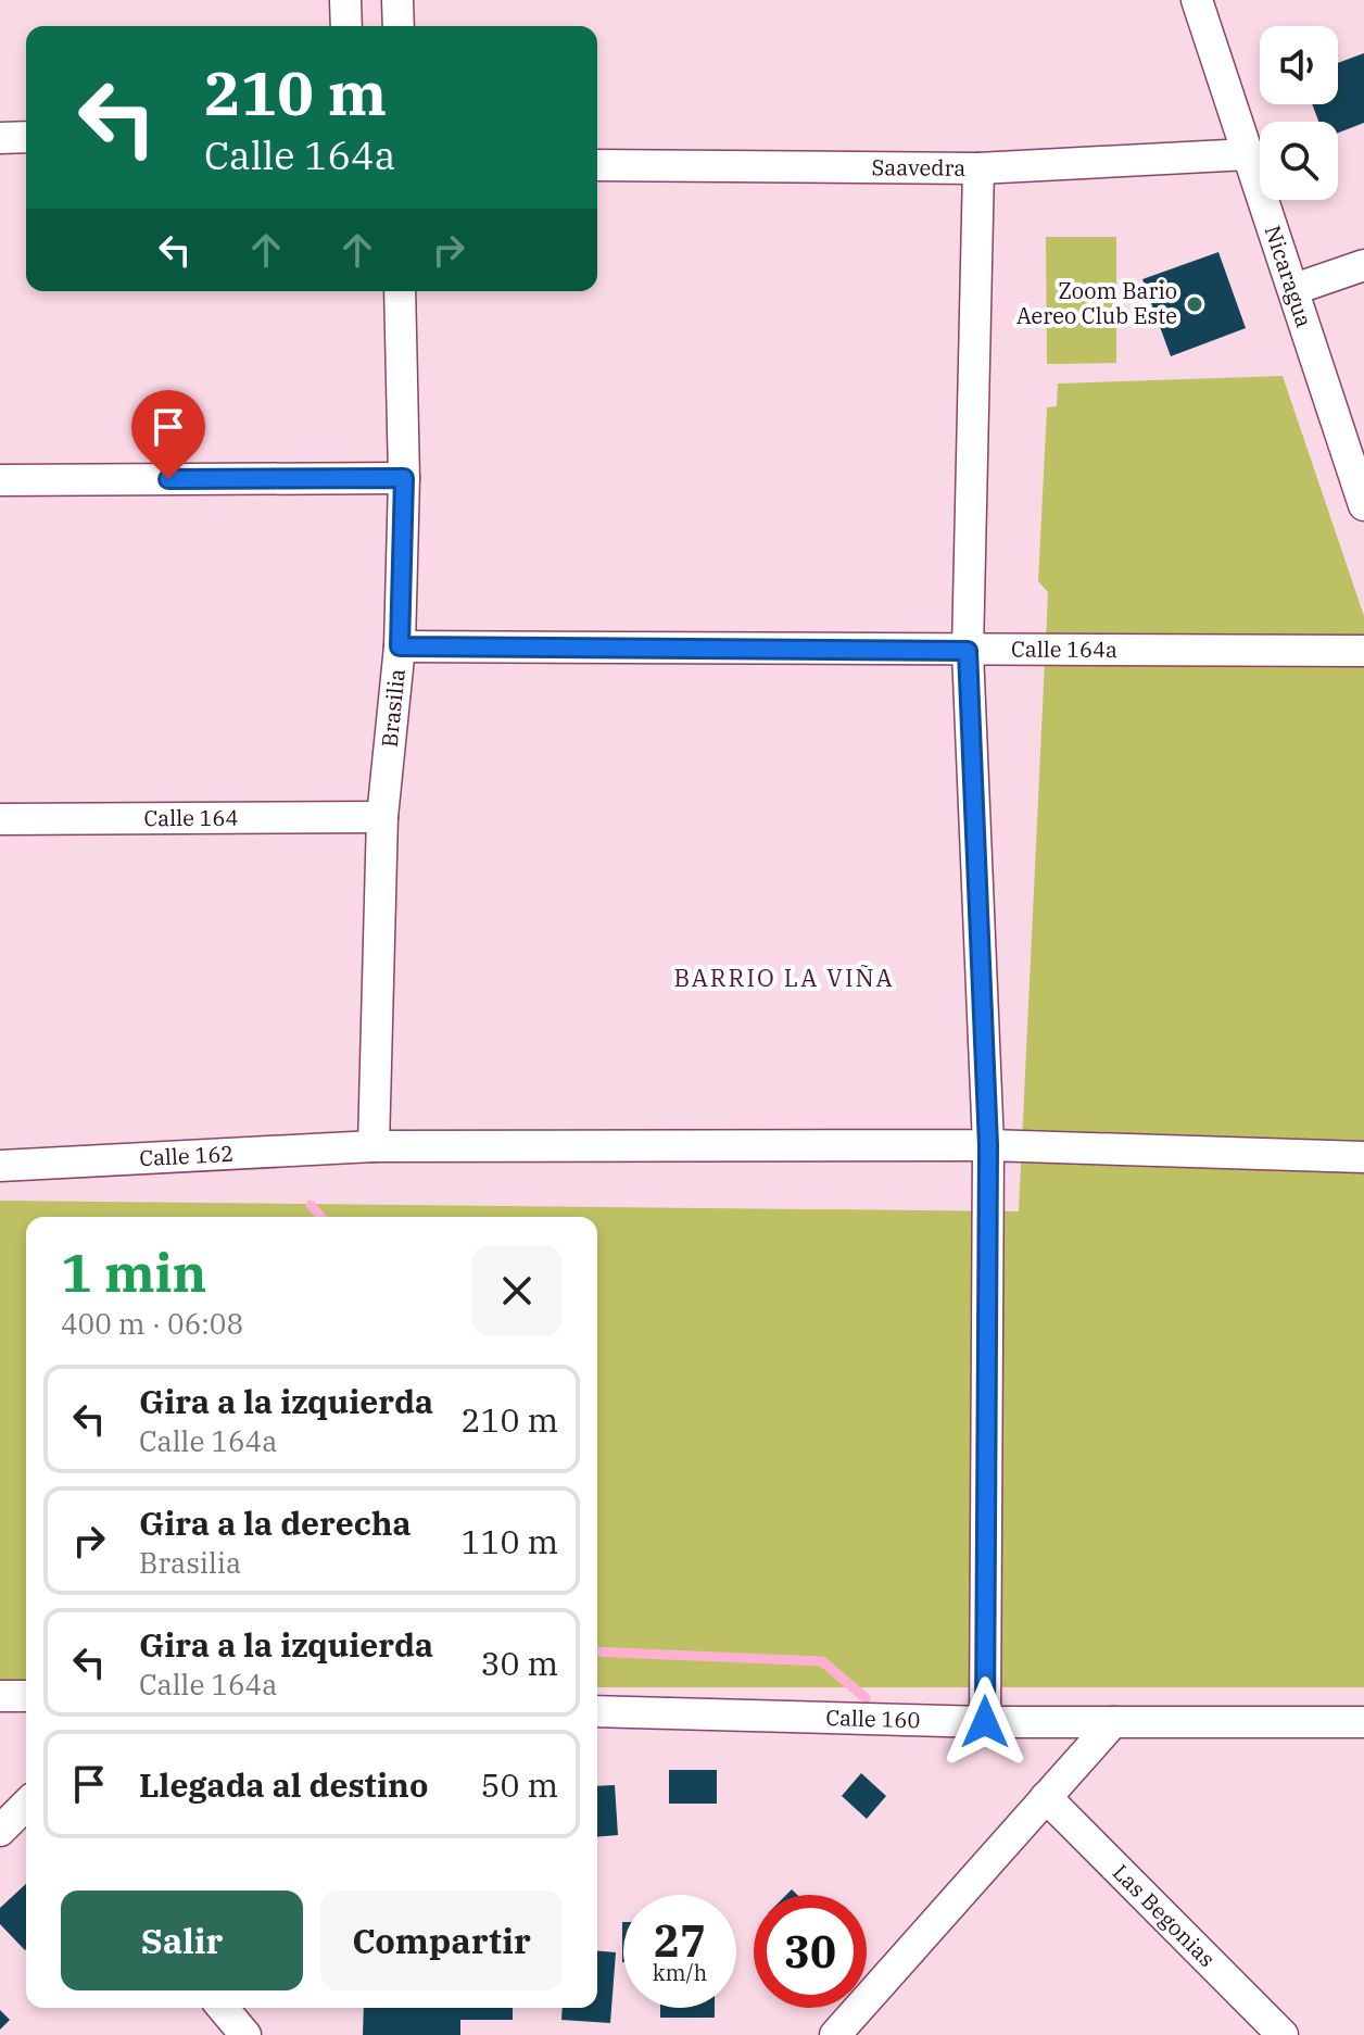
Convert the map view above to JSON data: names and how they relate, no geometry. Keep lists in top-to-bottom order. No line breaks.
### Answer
{"streets":{"street":["Saavedra","Nicaragua","Calle 164a","Brasilia","Calle 164","Calle 162","Calle 160","Las Begonias"]},"crossings":[["Saavedra","Nicaragua"],["Calle 164a","Brasilia"],["Brasilia","Calle 164"],["Brasilia","Calle 162"]],"districts":["BARRIO LA VIÑA"],"places":["Zoom Bario Aereo Club Este"],"page":{"turn":["210 m","Calle 164a"],"heading":["1 min","400 m · 06:08"],"list":[{"name":"Gira a la izquierda","note":"Calle 164a","value":"210 m"},{"name":"Gira a la derecha","note":"Brasilia","value":"110 m"},{"name":"Gira a la izquierda","note":"Calle 164a","value":"30 m"},{"name":"Llegada al destino","value":"50 m"}],"buttons":["Salir","Compartir"],"speed":"27 km/h","limit":"30"}}
